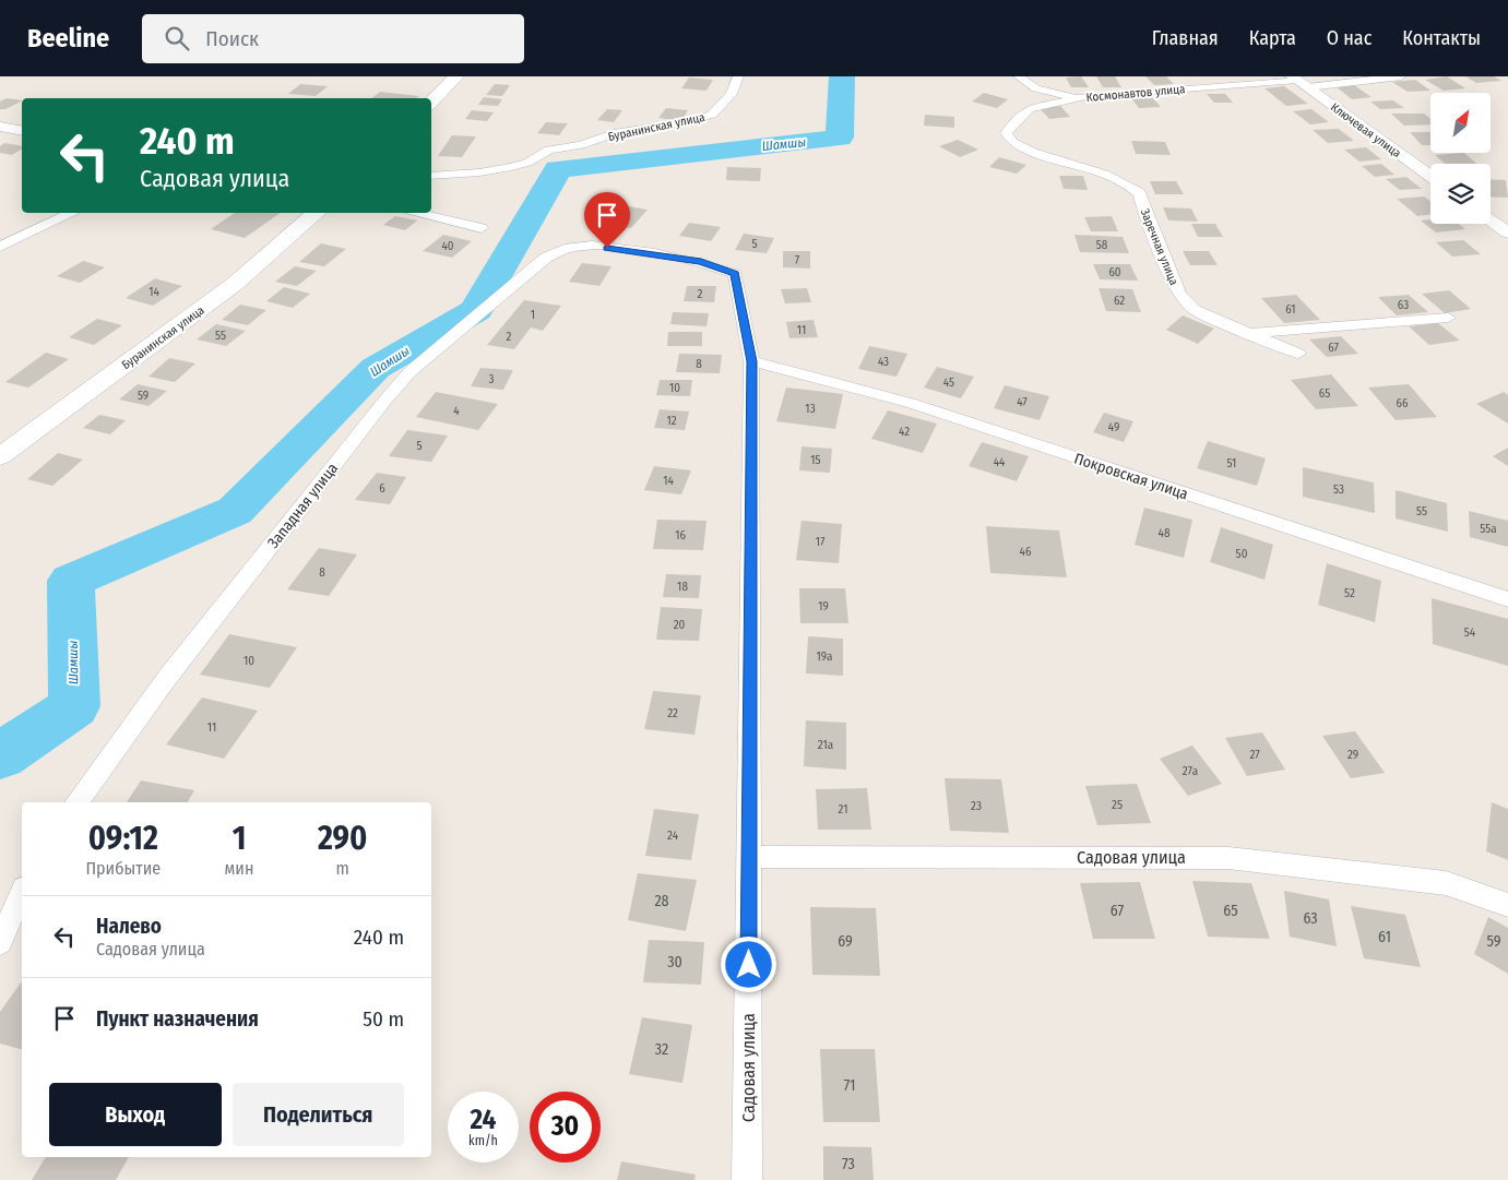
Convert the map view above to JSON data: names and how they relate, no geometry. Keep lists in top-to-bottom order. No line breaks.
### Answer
{"streets":{"main road":["Буранинская улица"],"street":["Космонавтов улица","Ключевая улица","Заречная улица","Покровская улица","Западная улица","Садовая улица"]},"crossings":[["Космонавтов улица","Ключевая улица"],["Космонавтов улица","Заречная улица"],["Покровская улица","Садовая улица"],["Западная улица","Садовая улица"]],"water":["Шамшы"],"house_numbers":["5","58","40","7","60","14","2","62","63","61","1","11","55","2","67","43","8","3","45","10","65","59","47","66","13","4","12","49","42","5","15","44","51","14","6","53","55","55а","48","16","17","46","50","8","18","52","19","20","54","19а","10","22","11","21а","27","29","27а","25","23","21","24","28","67","65","63","61","69","59","30","32","71","73"],"north":"top right","page":{"header":"Beeline","search":"Поиск","nav":["Главная","Карта","О нас","Контакты"],"turn":["240 m","Садовая улица"],"eta":["09:12","Прибытие","1","мин","290","m"],"list":[{"name":"Налево","note":"Садовая улица","value":"240 m"},{"name":"Пункт назначения","value":"50 m"}],"buttons":["Выход","Поделиться"],"speed":"24 km/h","limit":"30"}}
